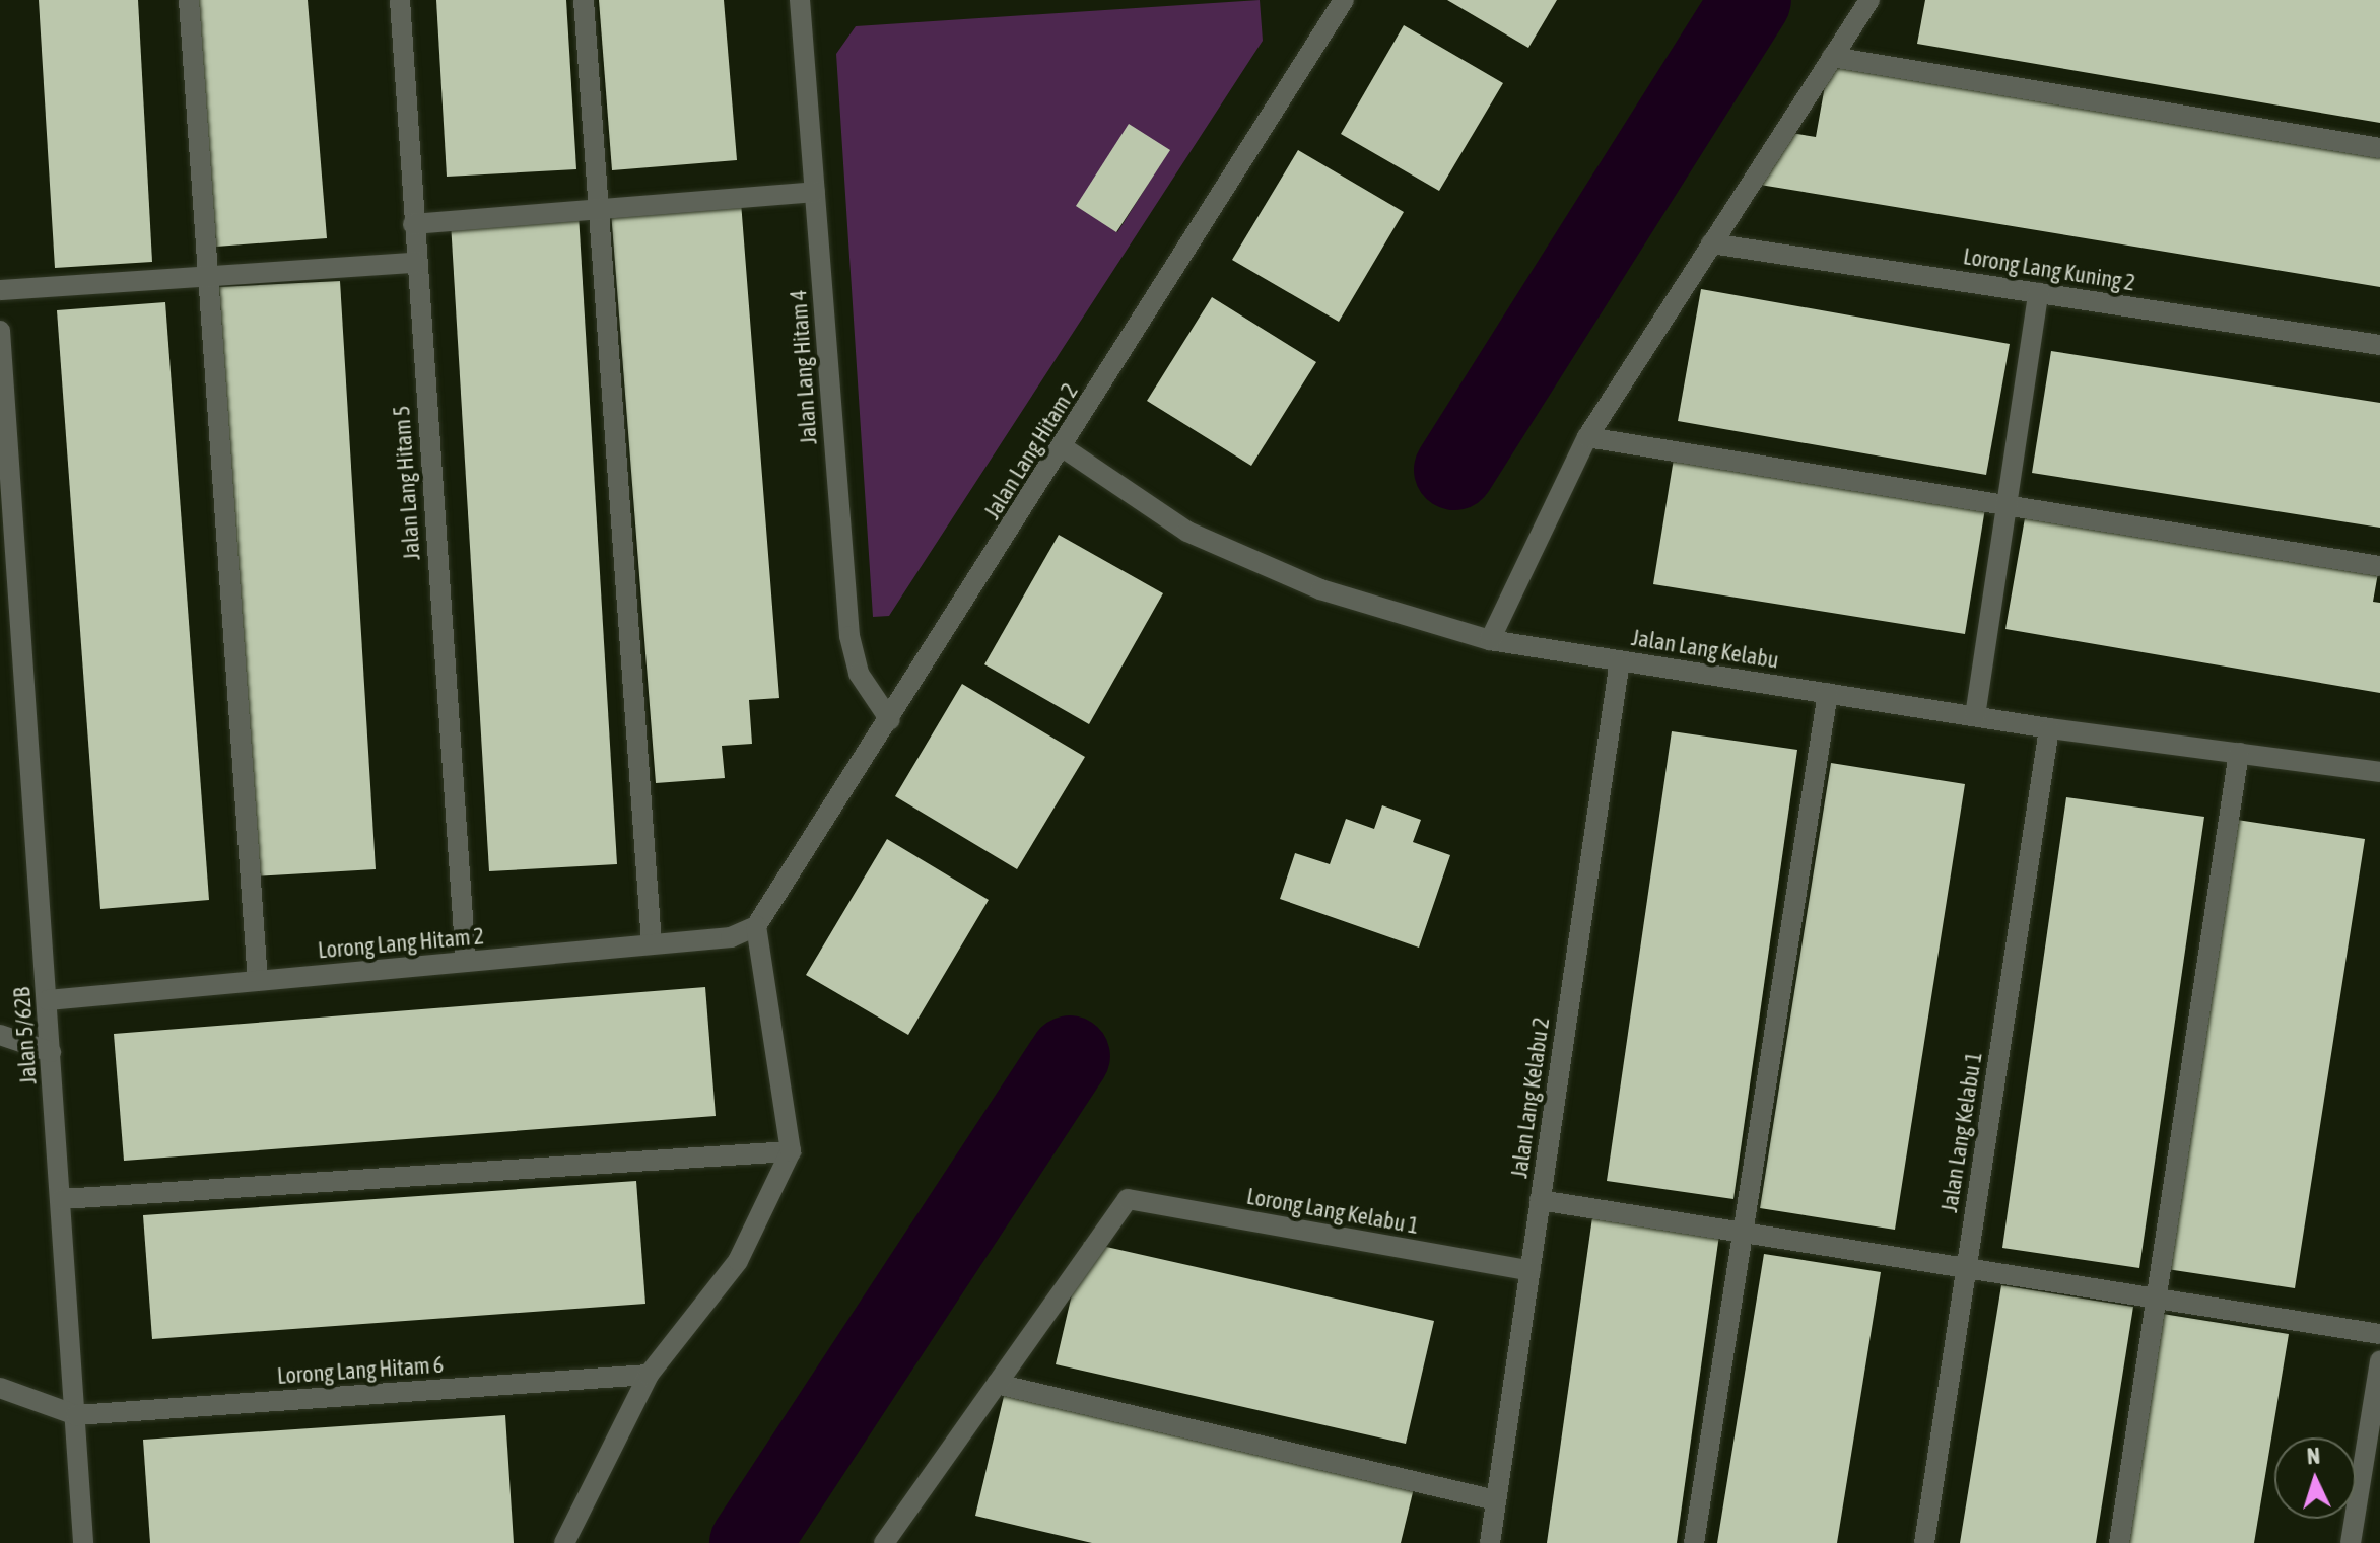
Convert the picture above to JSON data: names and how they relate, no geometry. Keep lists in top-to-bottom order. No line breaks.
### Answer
{"streets":{"street":["Lorong Lang Kuning 2","Jalan Lang Hitam 4","Jalan Lang Hitam 2","Jalan Lang Hitam 5","Jalan Lang Kelabu","Lorong Lang Hitam 2","Jalan 5/62B","Jalan Lang Kelabu 2","Jalan Lang Kelabu 1","Lorong Lang Kelabu 1","Lorong Lang Hitam 6"]},"crossings":[["Jalan Lang Hitam 4","Jalan Lang Hitam 2"],["Jalan Lang Hitam 2","Jalan Lang Kelabu"],["Jalan Lang Hitam 2","Lorong Lang Hitam 2"],["Jalan Lang Hitam 5","Lorong Lang Hitam 2"],["Jalan Lang Kelabu","Jalan Lang Kelabu 2"],["Jalan Lang Kelabu","Jalan Lang Kelabu 1"],["Lorong Lang Hitam 2","Jalan 5/62B"],["Jalan 5/62B","Lorong Lang Hitam 6"],["Jalan Lang Kelabu 2","Lorong Lang Kelabu 1"]],"north":"top"}
